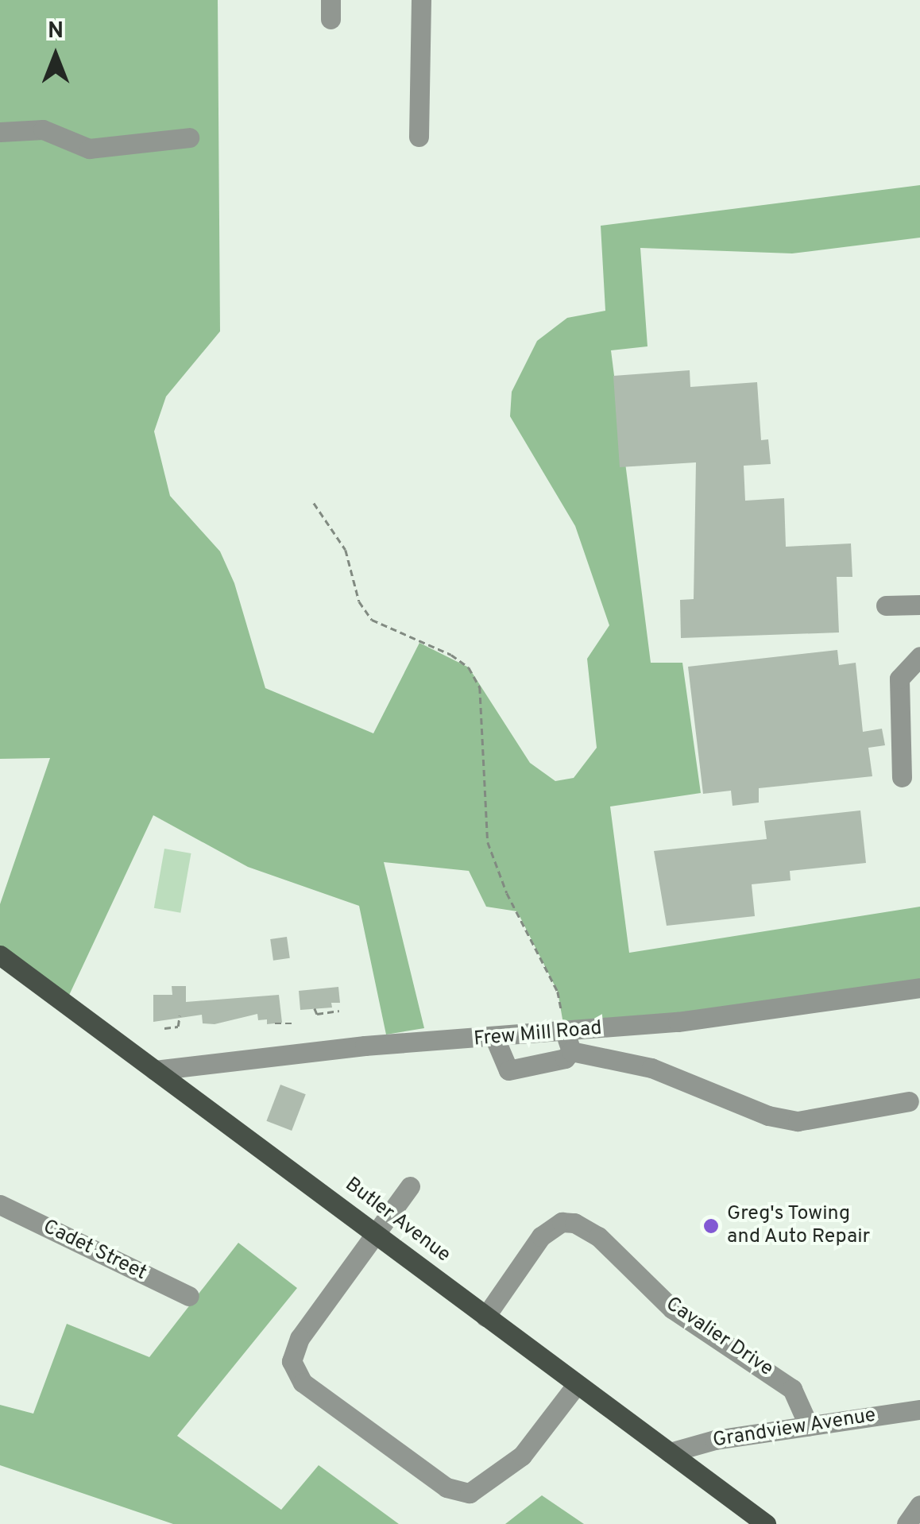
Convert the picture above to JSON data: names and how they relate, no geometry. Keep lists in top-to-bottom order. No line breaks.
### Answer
{"streets":{"main road":["Butler Avenue"],"street":["Frew Mill Road","Cadet Street","Cavalier Drive","Grandview Avenue"]},"crossings":[["Frew Mill Road","Butler Avenue"],["Butler Avenue","Cavalier Drive"],["Butler Avenue","Grandview Avenue"],["Cavalier Drive","Grandview Avenue"]],"places":["Greg's Towing and Auto Repair"],"north":"top"}
